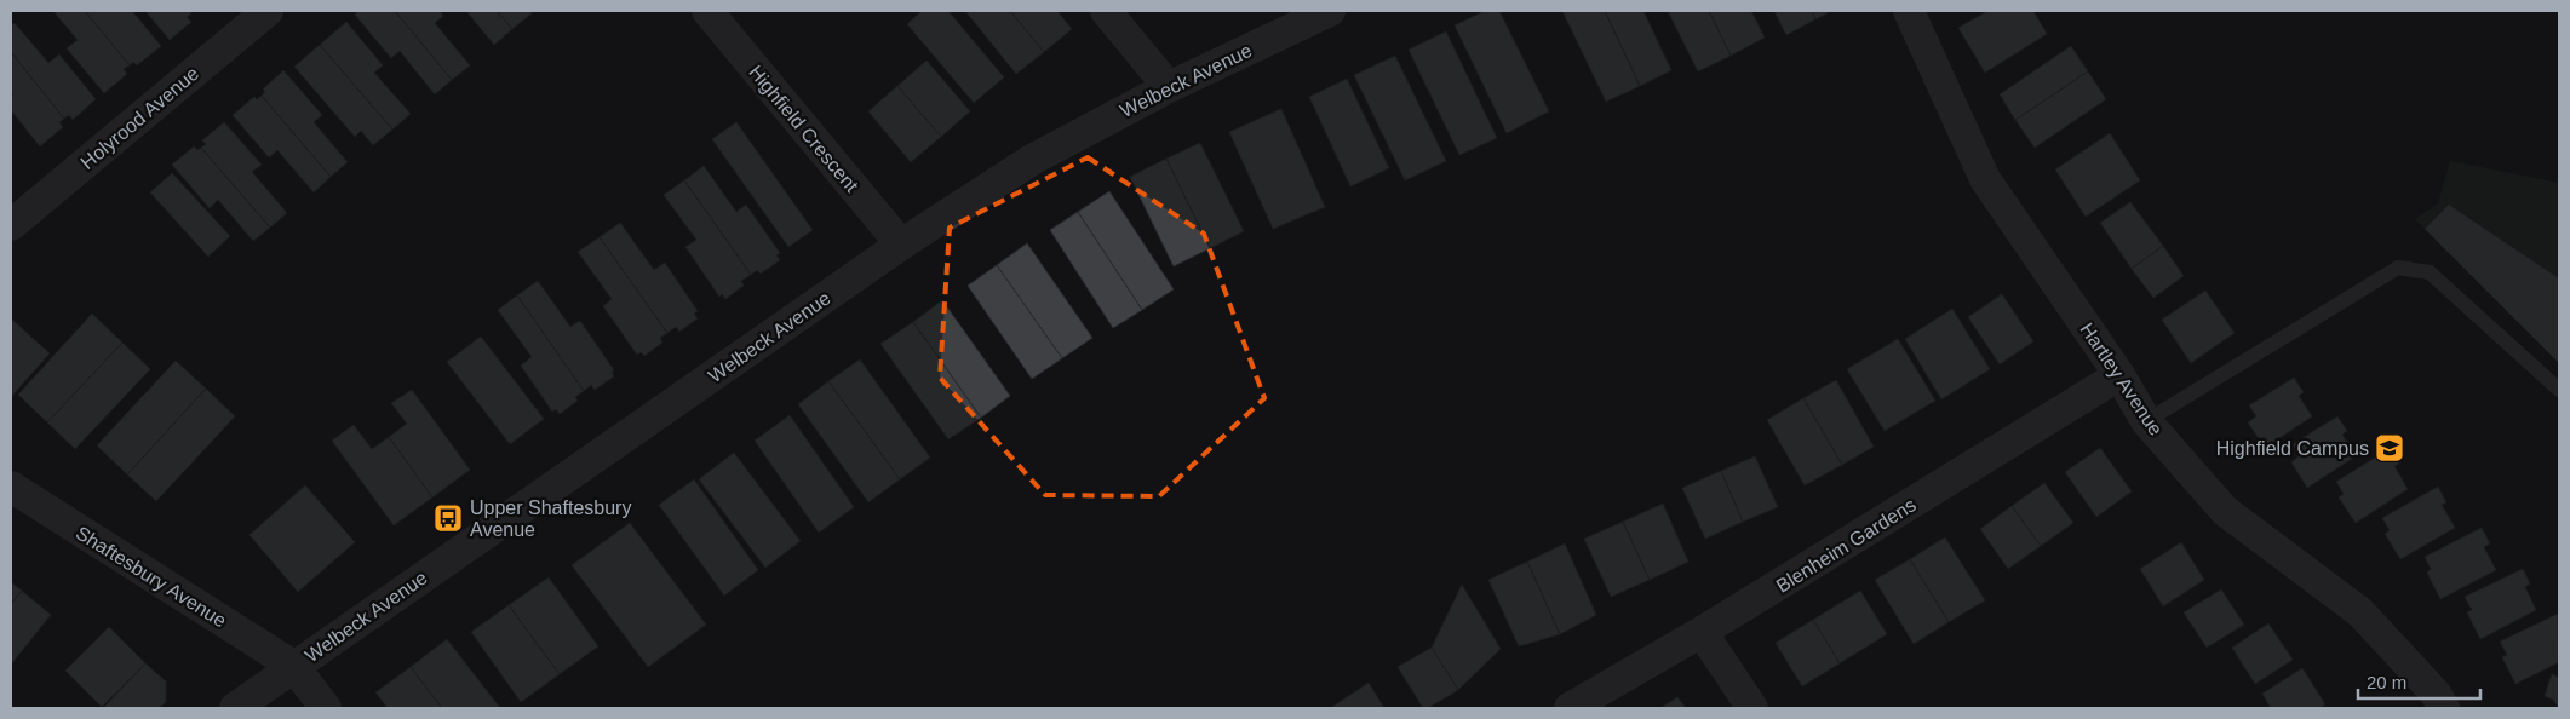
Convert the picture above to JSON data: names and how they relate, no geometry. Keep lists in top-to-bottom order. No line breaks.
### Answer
{"streets":{"street":["Welbeck Avenue","Holyrood Avenue","Highfield Crescent","Hartley Avenue","Blenheim Gardens","Shaftesbury Avenue"]},"crossings":[["Welbeck Avenue","Highfield Crescent"],["Welbeck Avenue","Shaftesbury Avenue"],["Hartley Avenue","Blenheim Gardens"]],"places":{"school or university":["Highfield Campus"],"bus stop":["Upper Shaftesbury Avenue"]},"scale_bar":"20 m"}
